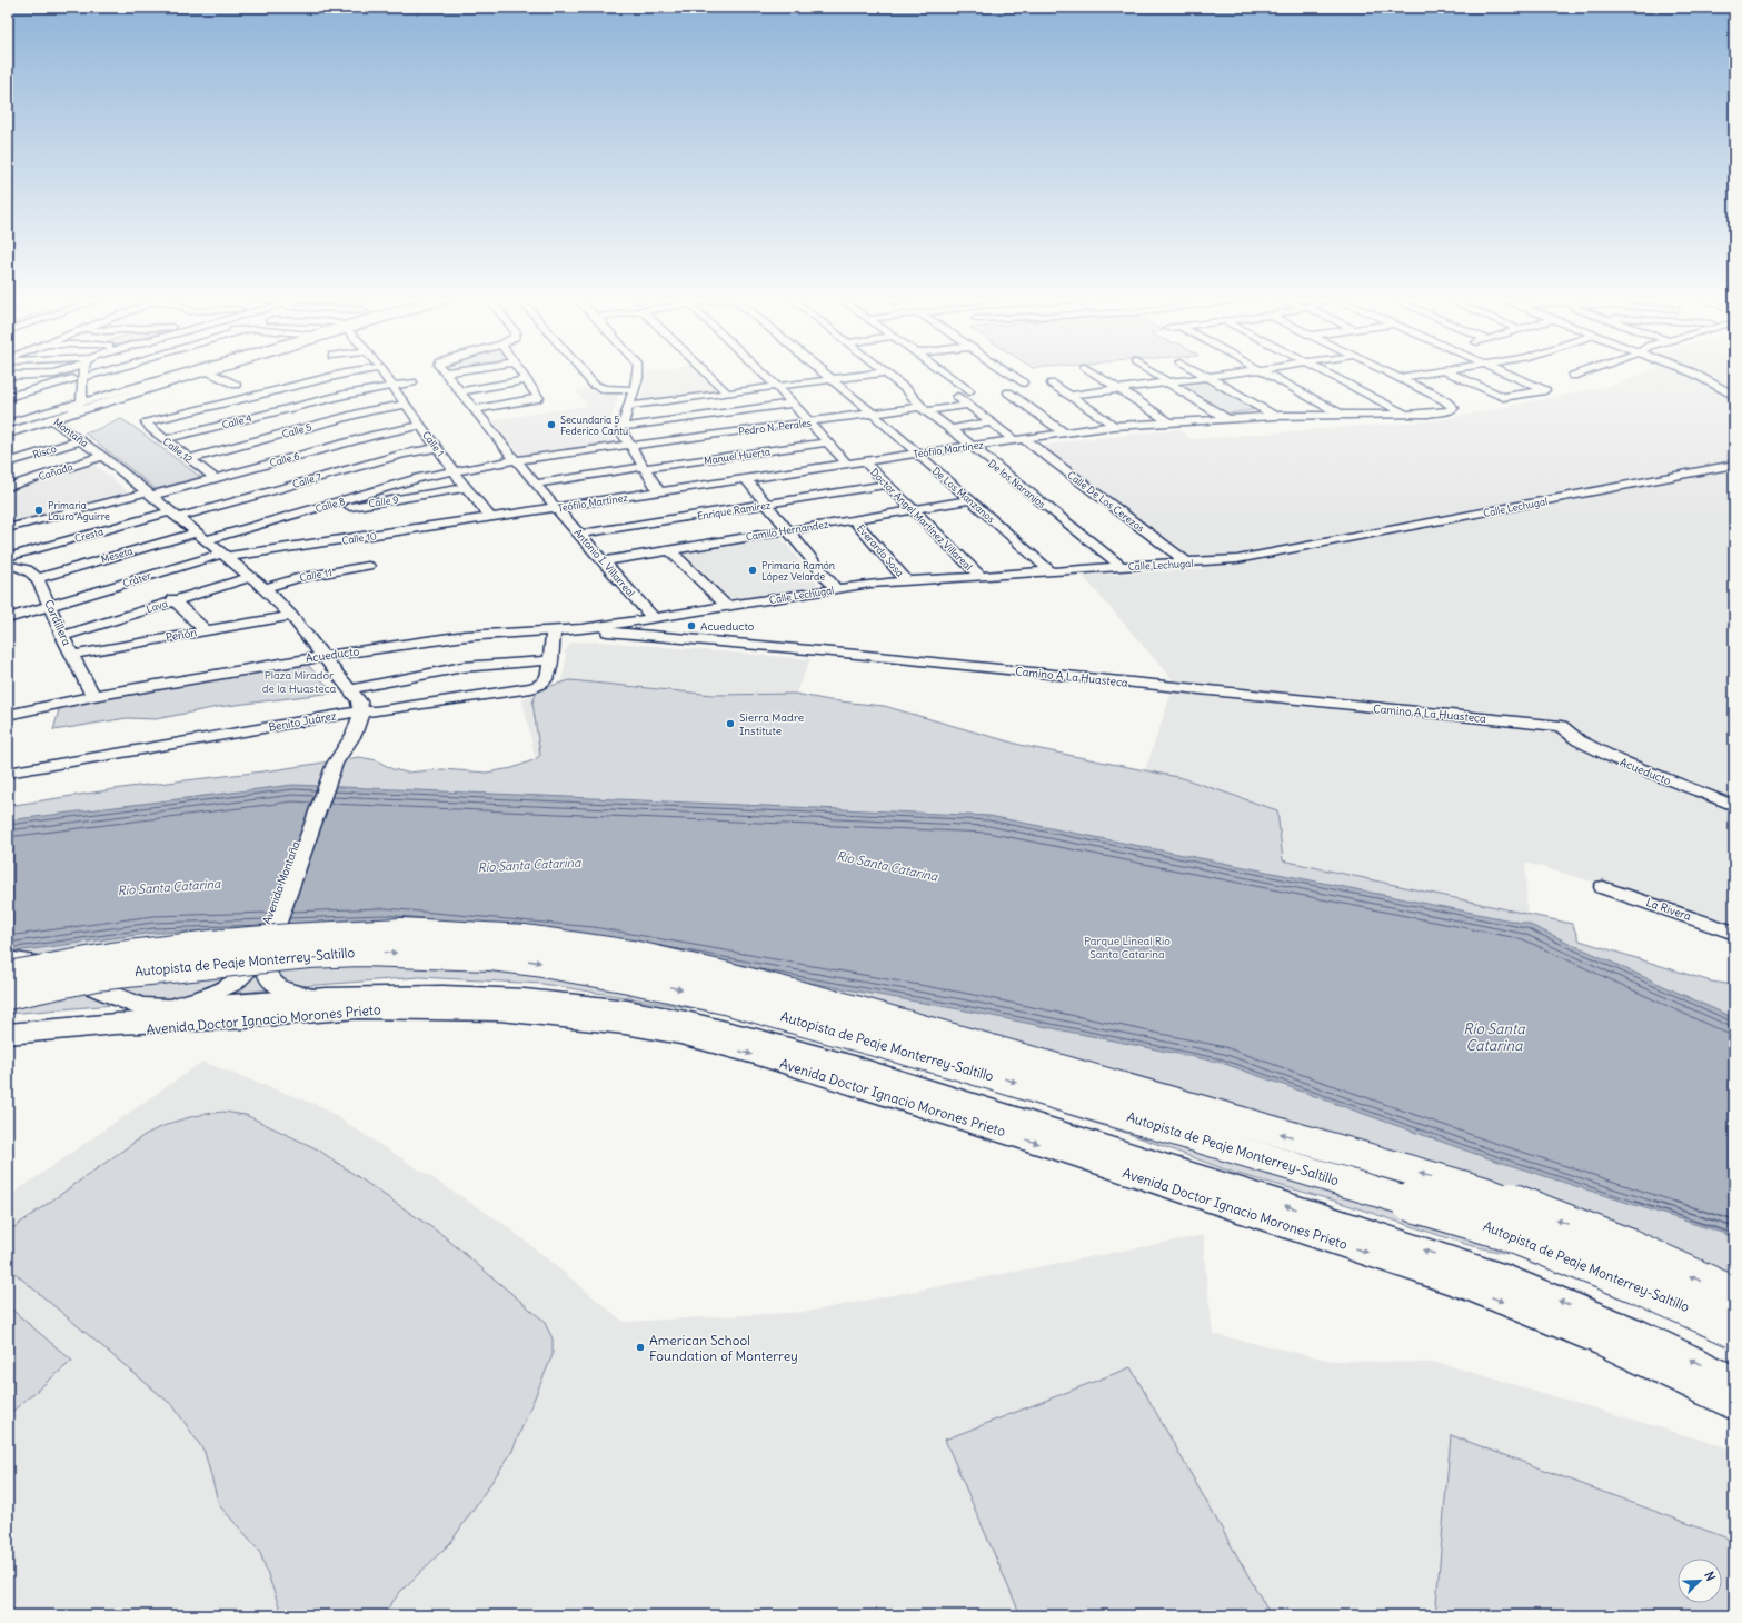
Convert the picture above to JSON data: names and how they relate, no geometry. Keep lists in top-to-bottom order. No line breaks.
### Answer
{"streets":{"highway":["Autopista de Peaje Monterrey-Saltillo"],"main road":["Montaña","Avenida Doctor Ignacio Morones Prieto"],"street":["Calle 4","Pedro N. Perales","Calle 5","Calle 1","Teófilo Martínez","Calle 12","Risco","Manuel Huerta","Calle 6","Cañada","Calle 7","De los Naranjos","De Los Manzanos","Calle 9","Calle De Los Cerezos","Calle 8","Calle Lechugal","Enrique Ramírez","Doctor Angel Martínez Villareal","Camilo Hernandez","Cresta","Calle 10","Everardo Sosa","Meseta","Antonio I. Villarreal","Calle 11","Cráter","Lava","Cordillera","Peñón","Acueducto","Camino A La Huasteca","Benito Juárez","Avenida Montaña","La Rivera"]},"crossings":[["Calle 4","Calle 1"],["Calle 4","Calle 12"],["Pedro N. Perales","Calle 1"],["Pedro N. Perales","De los Naranjos"],["Pedro N. Perales","De Los Manzanos"],["Pedro N. Perales","Calle De Los Cerezos"],["Pedro N. Perales","Calle 8"],["Pedro N. Perales","Antonio I. Villarreal"],["Calle 5","Calle 1"],["Calle 5","Calle 12"],["Montaña","Risco"],["Montaña","Calle 6"],["Montaña","Cañada"],["Montaña","Calle 7"],["Montaña","Calle 8"],["Montaña","Cresta"],["Montaña","Calle 10"],["Montaña","Meseta"],["Montaña","Calle 11"],["Montaña","Cráter"],["Montaña","Lava"],["Montaña","Peñón"],["Montaña","Acueducto"],["Montaña","Benito Juárez"],["Montaña","Avenida Montaña"],["Calle 1","Teófilo Martínez"],["Calle 1","Calle 6"],["Calle 1","Calle 7"],["Calle 1","Calle 9"],["Calle 1","Calle 8"],["Calle 1","Calle 10"],["Teófilo Martínez","De los Naranjos"],["Teófilo Martínez","De Los Manzanos"],["Teófilo Martínez","Calle De Los Cerezos"],["Teófilo Martínez","Doctor Angel Martínez Villareal"],["Teófilo Martínez","Calle 10"],["Teófilo Martínez","Antonio I. Villarreal"],["Calle 12","Calle 6"],["Manuel Huerta","Antonio I. Villarreal"],["Calle 7","Cresta"],["De los Naranjos","Calle Lechugal"],["De Los Manzanos","Calle Lechugal"],["De Los Manzanos","Camilo Hernandez"],["Calle 9","Calle 8"],["Calle De Los Cerezos","Calle Lechugal"],["Calle Lechugal","Doctor Angel Martínez Villareal"],["Calle Lechugal","Everardo Sosa"],["Calle Lechugal","Antonio I. Villarreal"],["Calle Lechugal","Acueducto"],["Calle Lechugal","Camino A La Huasteca"],["Enrique Ramírez","Doctor Angel Martínez Villareal"],["Enrique Ramírez","Antonio I. Villarreal"],["Doctor Angel Martínez Villareal","Camilo Hernandez"],["Camilo Hernandez","Everardo Sosa"],["Camilo Hernandez","Antonio I. Villarreal"],["Calle 10","Cráter"],["Meseta","Cordillera"],["Cráter","Cordillera"],["Lava","Cordillera"],["Cordillera","Peñón"],["Cordillera","Acueducto"],["Acueducto","Camino A La Huasteca"],["Acueducto","Benito Juárez"],["Benito Juárez","Avenida Montaña"],["Avenida Montaña","Avenida Doctor Ignacio Morones Prieto"]],"water":["Río Santa Catarina"],"parks":["Plaza Mirador de la Huasteca","Parque Lineal Río Santa Catarina"],"places":["Secundaria 5 Federico Cantú","Primaria Lauro Aguirre","Primaria Ramón López Velarde","Acueducto","Sierra Madre Institute","American School Foundation of Monterrey"],"north":"top right"}
